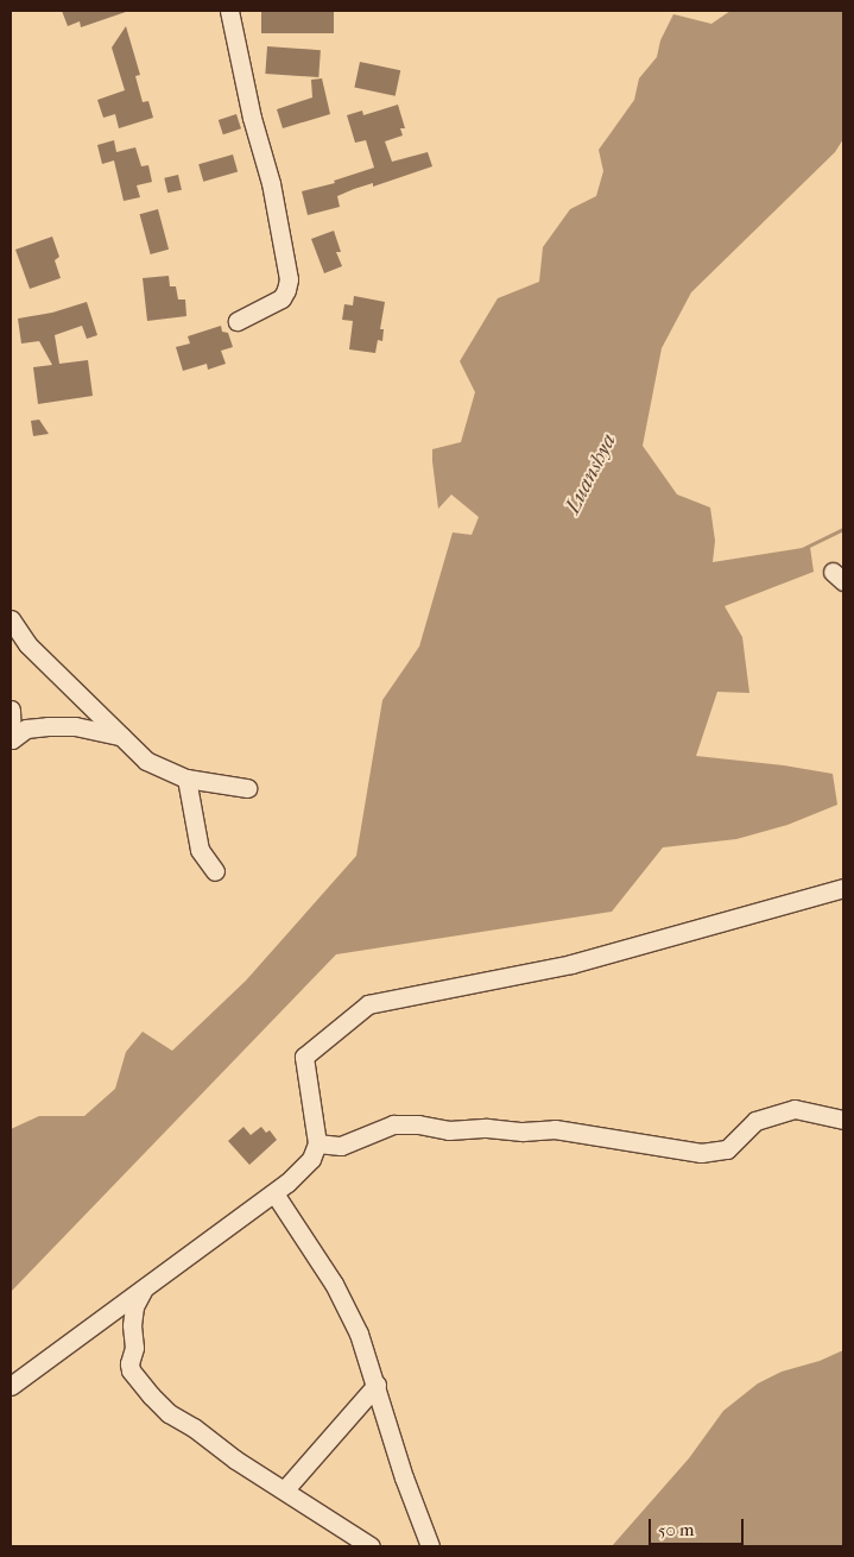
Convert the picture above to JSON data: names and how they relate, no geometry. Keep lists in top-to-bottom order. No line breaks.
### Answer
{"water":["Luanshya"],"scale_bar":"50 m"}
